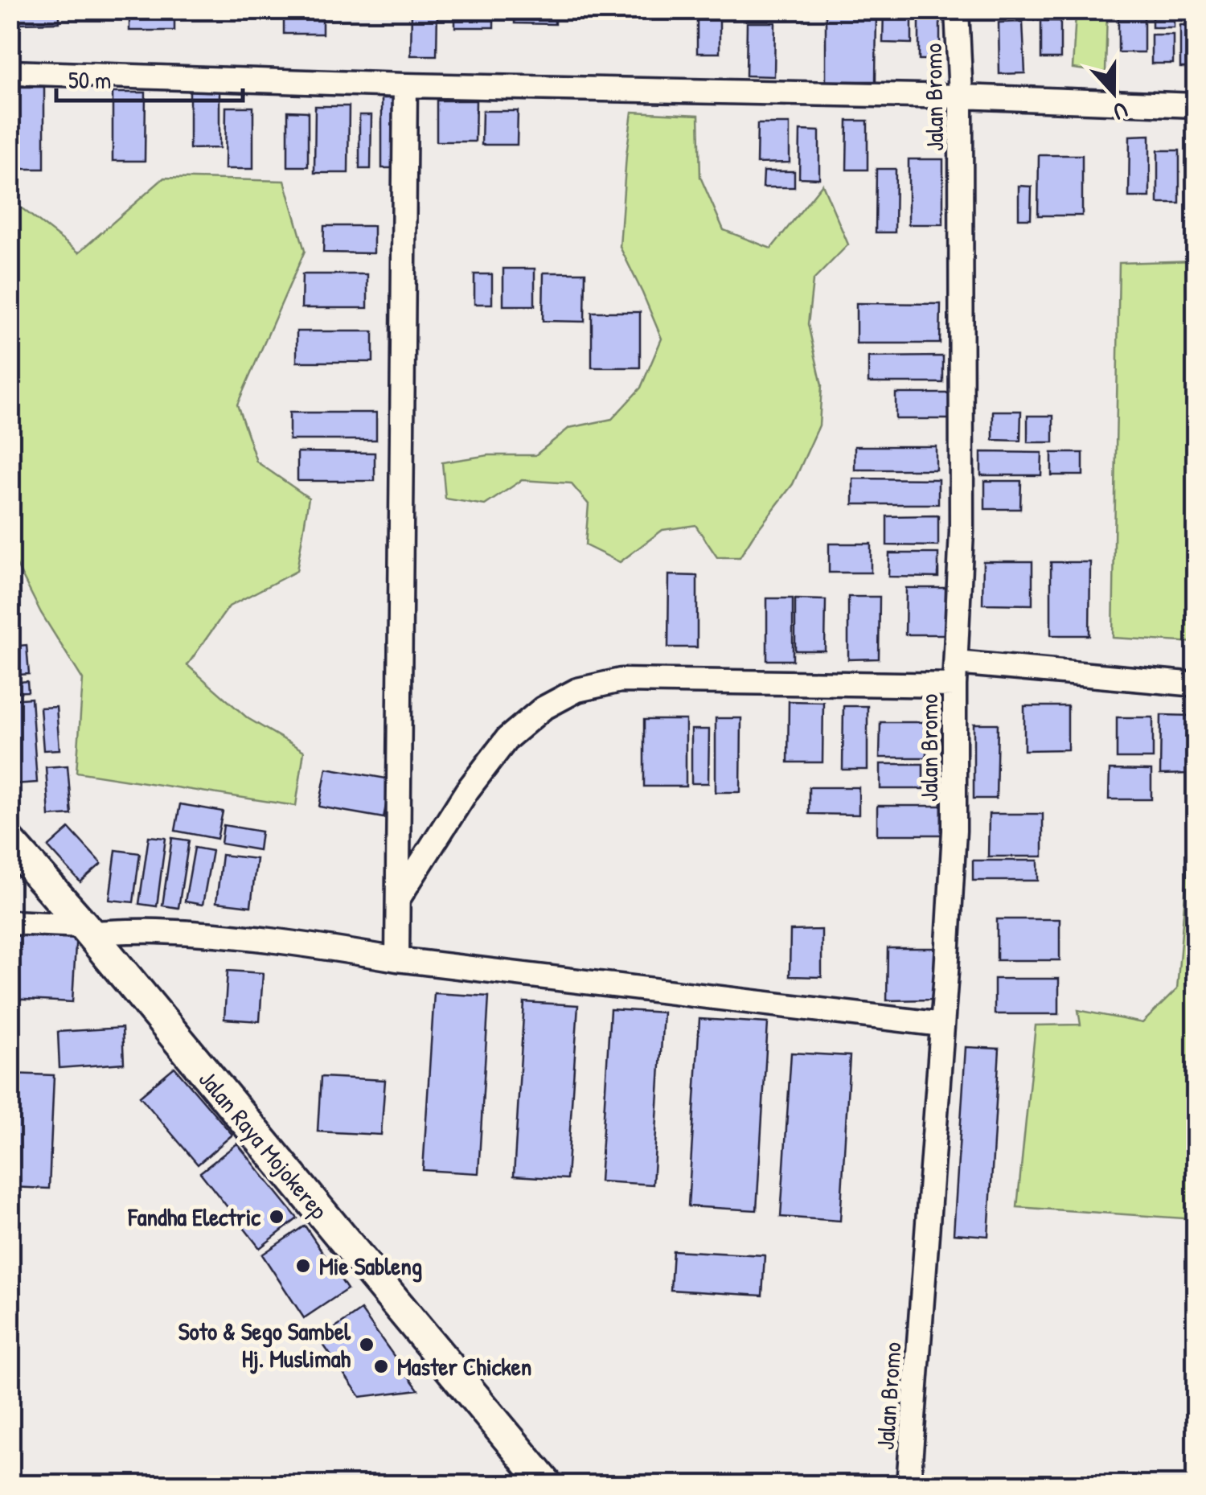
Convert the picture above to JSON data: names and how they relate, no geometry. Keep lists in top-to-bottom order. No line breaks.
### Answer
{"streets":{"main road":["Jalan Raya Mojokerep"],"street":["Jalan Bromo"]},"places":["Fandha Electric","Mie Sableng","Soto & Sego Sambel Hj. Muslimah","Master Chicken"],"scale_bar":"50 m","north":"bottom"}
